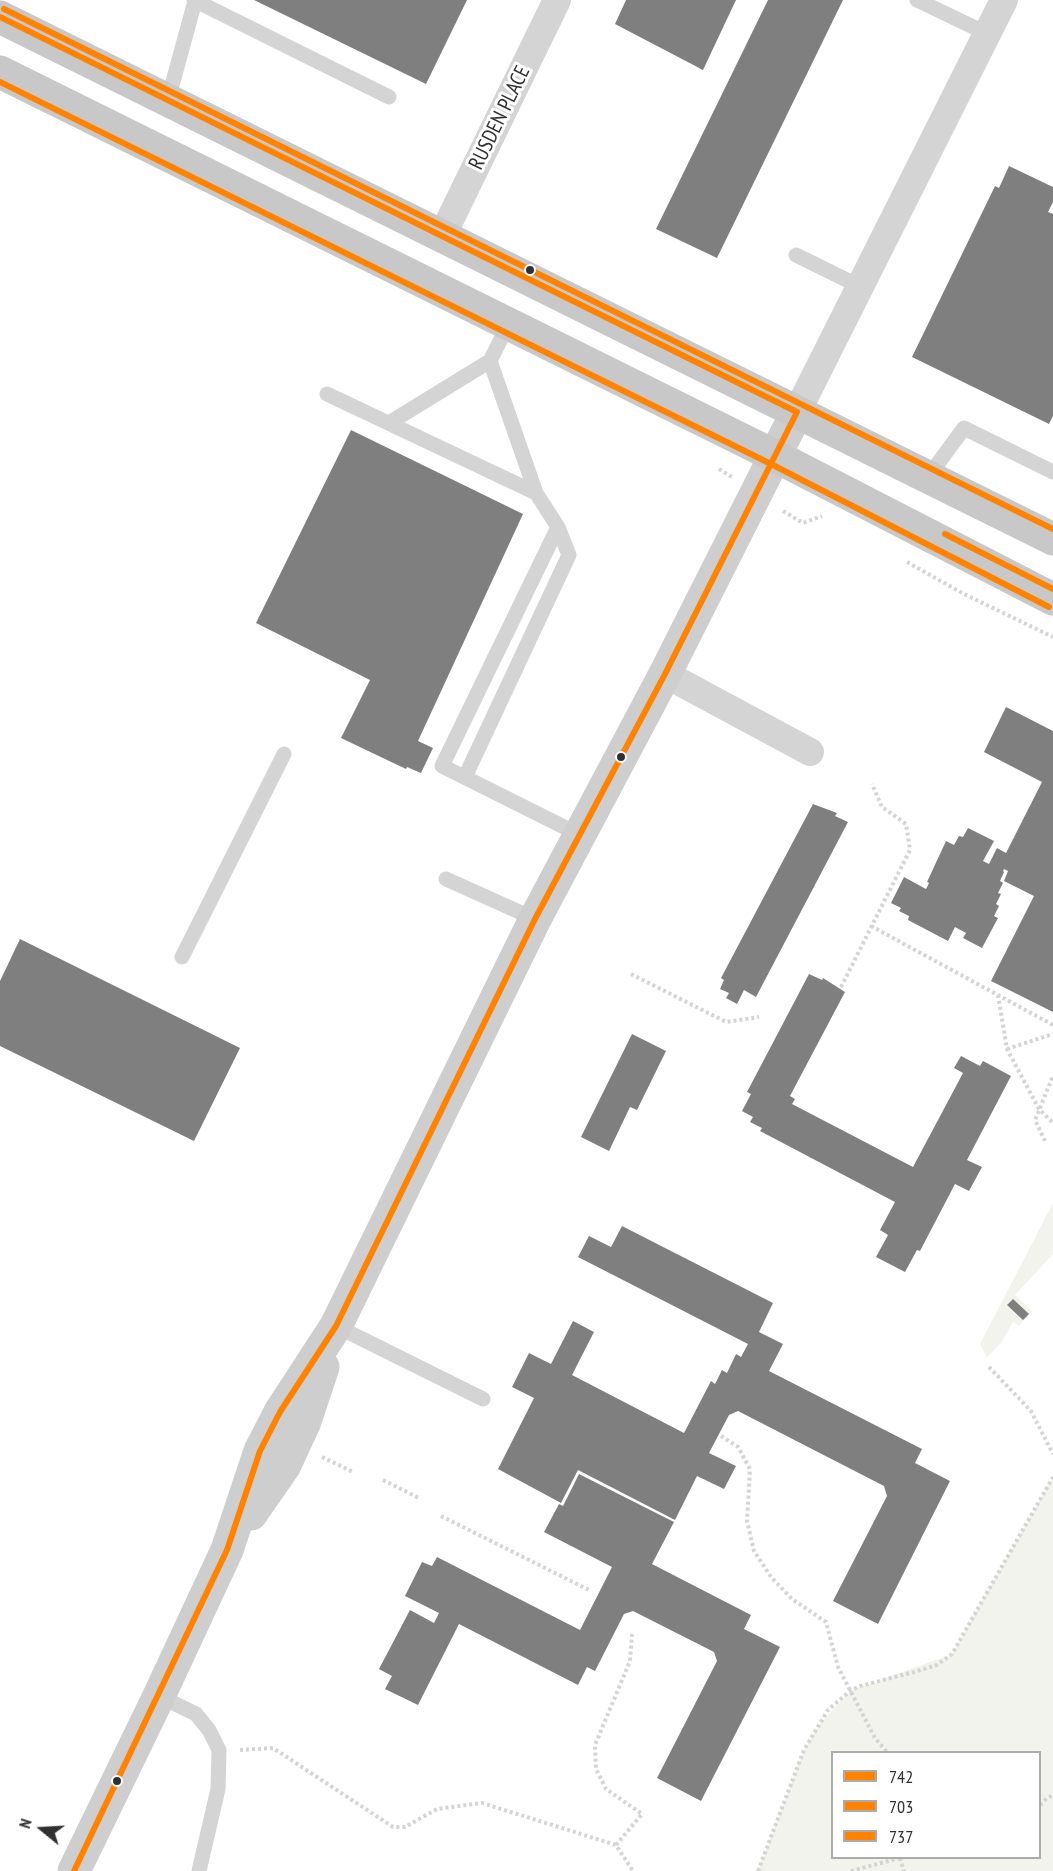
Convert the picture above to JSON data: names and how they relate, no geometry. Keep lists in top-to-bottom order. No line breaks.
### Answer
{"streets":{"street":["RUSDEN PLACE"]},"lines":["transit line 737","transit line 742","transit line 703"],"legend":["742","703","737"],"north":"left"}
